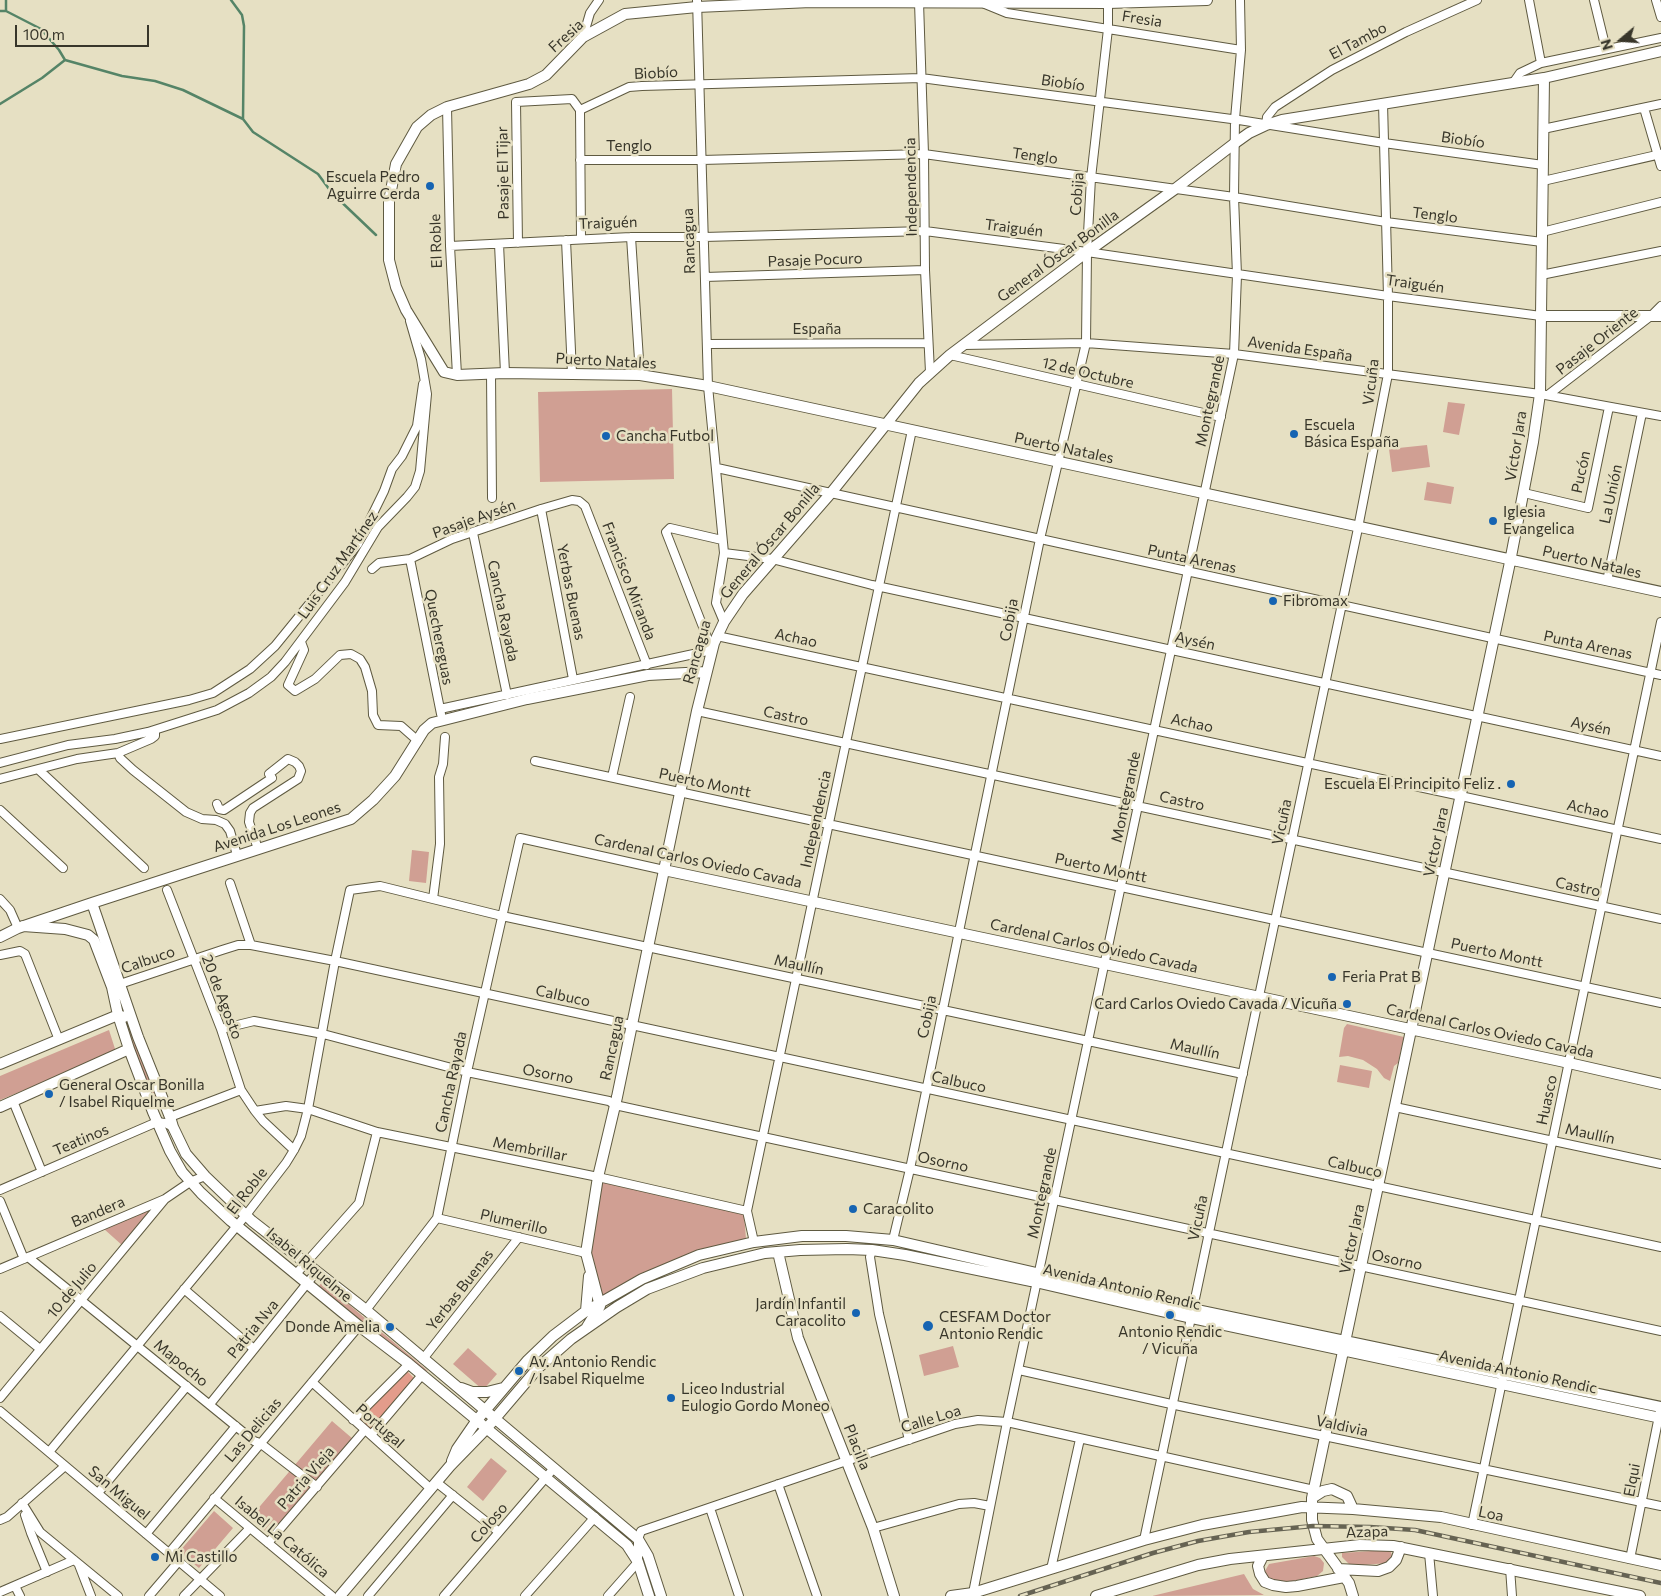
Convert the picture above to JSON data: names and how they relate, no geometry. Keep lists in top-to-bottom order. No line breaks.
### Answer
{"streets":{"main road":["Fresia","Traiguén","Rancagua","General Óscar Bonilla","Puerto Natales","Víctor Jara","Avenida Los Leones","Cardenal Carlos Oviedo Cavada","Isabel Riquelme","Avenida Antonio Rendic","Placilla","Loa","Azapa"],"street":["El Tambo","Biobío","Tenglo","Pasaje El Tijar","Independencia","Cobija","El Roble","Pasaje Pocuro","España","Pasaje Oriente","Avenida España","12 de Octubre","Vicuña","Montegrande","Pucón","La Unión","Pasaje Aysén","Punta Arenas","Luis Cruz Martínez","Francisco Miranda","Yerbas Buenas","Cancha Rayada","Quechereguas","Achao","Aysén","Castro","Puerto Montt","Calbuco","Maullín","20 de Agosto","Osorno","Huasco","Teatinos","Membrillar","Bandera","Plumerillo","10 de Julio","Patria Nva","Mapocho","Calle Loa","Portugal","Valdivia","Las Delicias","Patria Vieja","Elqui","San Miguel","Coloso","Isabel La Católica"]},"crossings":[["Fresia","Independencia"],["Fresia","Cobija"],["Fresia","El Roble"],["Fresia","Rancagua"],["Fresia","Puerto Natales"],["Fresia","Montegrande"],["Fresia","Luis Cruz Martínez"],["El Tambo","Biobío"],["El Tambo","General Óscar Bonilla"],["Biobío","Pasaje El Tijar"],["Biobío","Independencia"],["Biobío","Cobija"],["Biobío","Rancagua"],["Biobío","General Óscar Bonilla"],["Biobío","Vicuña"],["Biobío","Montegrande"],["Biobío","Víctor Jara"],["Tenglo","Independencia"],["Tenglo","Cobija"],["Tenglo","Rancagua"],["Tenglo","General Óscar Bonilla"],["Tenglo","Vicuña"],["Tenglo","Montegrande"],["Tenglo","Víctor Jara"],["Pasaje El Tijar","Traiguén"],["Independencia","Traiguén"],["Independencia","General Óscar Bonilla"],["Independencia","Pasaje Pocuro"],["Independencia","España"],["Independencia","Puerto Natales"],["Independencia","Punta Arenas"],["Independencia","Achao"],["Independencia","Aysén"],["Independencia","Castro"],["Independencia","Puerto Montt"],["Independencia","Cardenal Carlos Oviedo Cavada"],["Independencia","Calbuco"],["Independencia","Maullín"],["Independencia","Osorno"],["Independencia","Membrillar"],["Independencia","Avenida Antonio Rendic"],["Cobija","Traiguén"],["Cobija","General Óscar Bonilla"],["Cobija","Avenida España"],["Cobija","Puerto Natales"],["Cobija","12 de Octubre"],["Cobija","Punta Arenas"],["Cobija","Achao"],["Cobija","Aysén"],["Cobija","Castro"],["Cobija","Puerto Montt"],["Cobija","Cardenal Carlos Oviedo Cavada"],["Cobija","Calbuco"],["Cobija","Maullín"],["Cobija","Osorno"],["Cobija","Avenida Antonio Rendic"],["Traiguén","El Roble"],["Traiguén","Rancagua"],["Traiguén","General Óscar Bonilla"],["Traiguén","Pasaje Oriente"],["Traiguén","Vicuña"],["Traiguén","Montegrande"],["Traiguén","Víctor Jara"],["El Roble","Puerto Natales"],["El Roble","Calbuco"],["El Roble","Maullín"],["El Roble","20 de Agosto"],["El Roble","Osorno"],["El Roble","Membrillar"],["El Roble","Isabel Riquelme"],["El Roble","Mapocho"],["El Roble","San Miguel"],["Rancagua","General Óscar Bonilla"],["Rancagua","Pasaje Pocuro"],["Rancagua","España"],["Rancagua","Puerto Natales"],["Rancagua","Punta Arenas"],["Rancagua","Achao"],["Rancagua","Aysén"],["Rancagua","Castro"],["Rancagua","Puerto Montt"],["Rancagua","Avenida Los Leones"],["Rancagua","Cardenal Carlos Oviedo Cavada"],["Rancagua","Calbuco"],["Rancagua","Maullín"],["Rancagua","Osorno"],["Rancagua","Membrillar"],["Rancagua","Plumerillo"],["Rancagua","Avenida Antonio Rendic"],["General Óscar Bonilla","Avenida España"],["General Óscar Bonilla","Puerto Natales"],["General Óscar Bonilla","12 de Octubre"],["General Óscar Bonilla","Vicuña"],["General Óscar Bonilla","Montegrande"],["General Óscar Bonilla","Víctor Jara"],["General Óscar Bonilla","Punta Arenas"],["General Óscar Bonilla","Aysén"],["Pasaje Oriente","Avenida España"],["Pasaje Oriente","Víctor Jara"],["Avenida España","Vicuña"],["Avenida España","Montegrande"],["Avenida España","Víctor Jara"],["Avenida España","Pucón"],["Avenida España","La Unión"],["Puerto Natales","Vicuña"],["Puerto Natales","Montegrande"],["Puerto Natales","Víctor Jara"],["Puerto Natales","La Unión"],["12 de Octubre","Montegrande"],["Vicuña","Punta Arenas"],["Vicuña","Achao"],["Vicuña","Aysén"],["Vicuña","Castro"],["Vicuña","Puerto Montt"],["Vicuña","Cardenal Carlos Oviedo Cavada"],["Vicuña","Calbuco"],["Vicuña","Maullín"],["Vicuña","Osorno"],["Vicuña","Avenida Antonio Rendic"],["Vicuña","Calle Loa"],["Vicuña","Valdivia"],["Montegrande","Punta Arenas"],["Montegrande","Achao"],["Montegrande","Aysén"],["Montegrande","Castro"],["Montegrande","Puerto Montt"],["Montegrande","Cardenal Carlos Oviedo Cavada"],["Montegrande","Calbuco"],["Montegrande","Maullín"],["Montegrande","Osorno"],["Montegrande","Avenida Antonio Rendic"],["Montegrande","Calle Loa"],["Montegrande","Valdivia"],["Víctor Jara","Pucón"],["Víctor Jara","Punta Arenas"],["Víctor Jara","Achao"],["Víctor Jara","Aysén"],["Víctor Jara","Castro"],["Víctor Jara","Puerto Montt"],["Víctor Jara","Cardenal Carlos Oviedo Cavada"],["Víctor Jara","Calbuco"],["Víctor Jara","Maullín"],["Víctor Jara","Osorno"],["Víctor Jara","Avenida Antonio Rendic"],["Víctor Jara","Calle Loa"],["Víctor Jara","Valdivia"],["Víctor Jara","Loa"],["Víctor Jara","Azapa"],["Pasaje Aysén","Francisco Miranda"],["Pasaje Aysén","Yerbas Buenas"],["Pasaje Aysén","Cancha Rayada"],["Pasaje Aysén","Quechereguas"],["Punta Arenas","Huasco"],["Yerbas Buenas","Plumerillo"],["Yerbas Buenas","Isabel Riquelme"],["Cancha Rayada","Cardenal Carlos Oviedo Cavada"],["Cancha Rayada","Calbuco"],["Cancha Rayada","Maullín"],["Cancha Rayada","Osorno"],["Cancha Rayada","Membrillar"],["Cancha Rayada","Plumerillo"],["Cancha Rayada","Isabel Riquelme"],["Quechereguas","Avenida Los Leones"],["Achao","Huasco"],["Aysén","Huasco"],["Castro","Huasco"],["Puerto Montt","Huasco"],["Avenida Los Leones","Isabel Riquelme"],["Cardenal Carlos Oviedo Cavada","Huasco"],["Calbuco","20 de Agosto"],["Calbuco","Huasco"],["Calbuco","Isabel Riquelme"],["Maullín","Huasco"],["20 de Agosto","Osorno"],["Osorno","Huasco"],["Huasco","Avenida Antonio Rendic"],["Huasco","Valdivia"],["Huasco","Loa"],["Teatinos","Isabel Riquelme"],["Bandera","Isabel Riquelme"],["Bandera","10 de Julio"],["Bandera","Mapocho"],["Isabel Riquelme","Avenida Antonio Rendic"],["Isabel Riquelme","Patria Nva"],["Isabel Riquelme","Calle Loa"],["Isabel Riquelme","Las Delicias"],["Isabel Riquelme","Patria Vieja"],["Isabel Riquelme","Coloso"],["Avenida Antonio Rendic","Portugal"],["Avenida Antonio Rendic","Placilla"],["Avenida Antonio Rendic","Elqui"],["10 de Julio","Mapocho"],["Patria Nva","Mapocho"],["Mapocho","Las Delicias"],["Mapocho","Patria Vieja"],["Calle Loa","Placilla"],["Calle Loa","Loa"],["Portugal","Las Delicias"],["Portugal","Patria Vieja"],["Portugal","Coloso"],["Valdivia","Elqui"],["Las Delicias","San Miguel"],["Las Delicias","Isabel La Católica"],["Patria Vieja","Isabel La Católica"],["Elqui","Loa"]],"places":["Escuela Pedro Aguirre Cerda","Escuela Básica España","Cancha Futbol","Iglesia Evangelica","Fibromax","Escuela El Principito Feliz .","Feria Prat B","Card Carlos Oviedo Cavada / Vicuña","General Oscar Bonilla / Isabel Riquelme","Caracolito","Jardín Infantil Caracolito","Antonio Rendic / Vicuña","CESFAM Doctor Antonio Rendic","Donde Amelia","Av. Antonio Rendic / Isabel Riquelme","Liceo Industrial Eulogio Gordo Moneo","Mi Castillo"],"scale_bar":"100 m","north":"left"}
